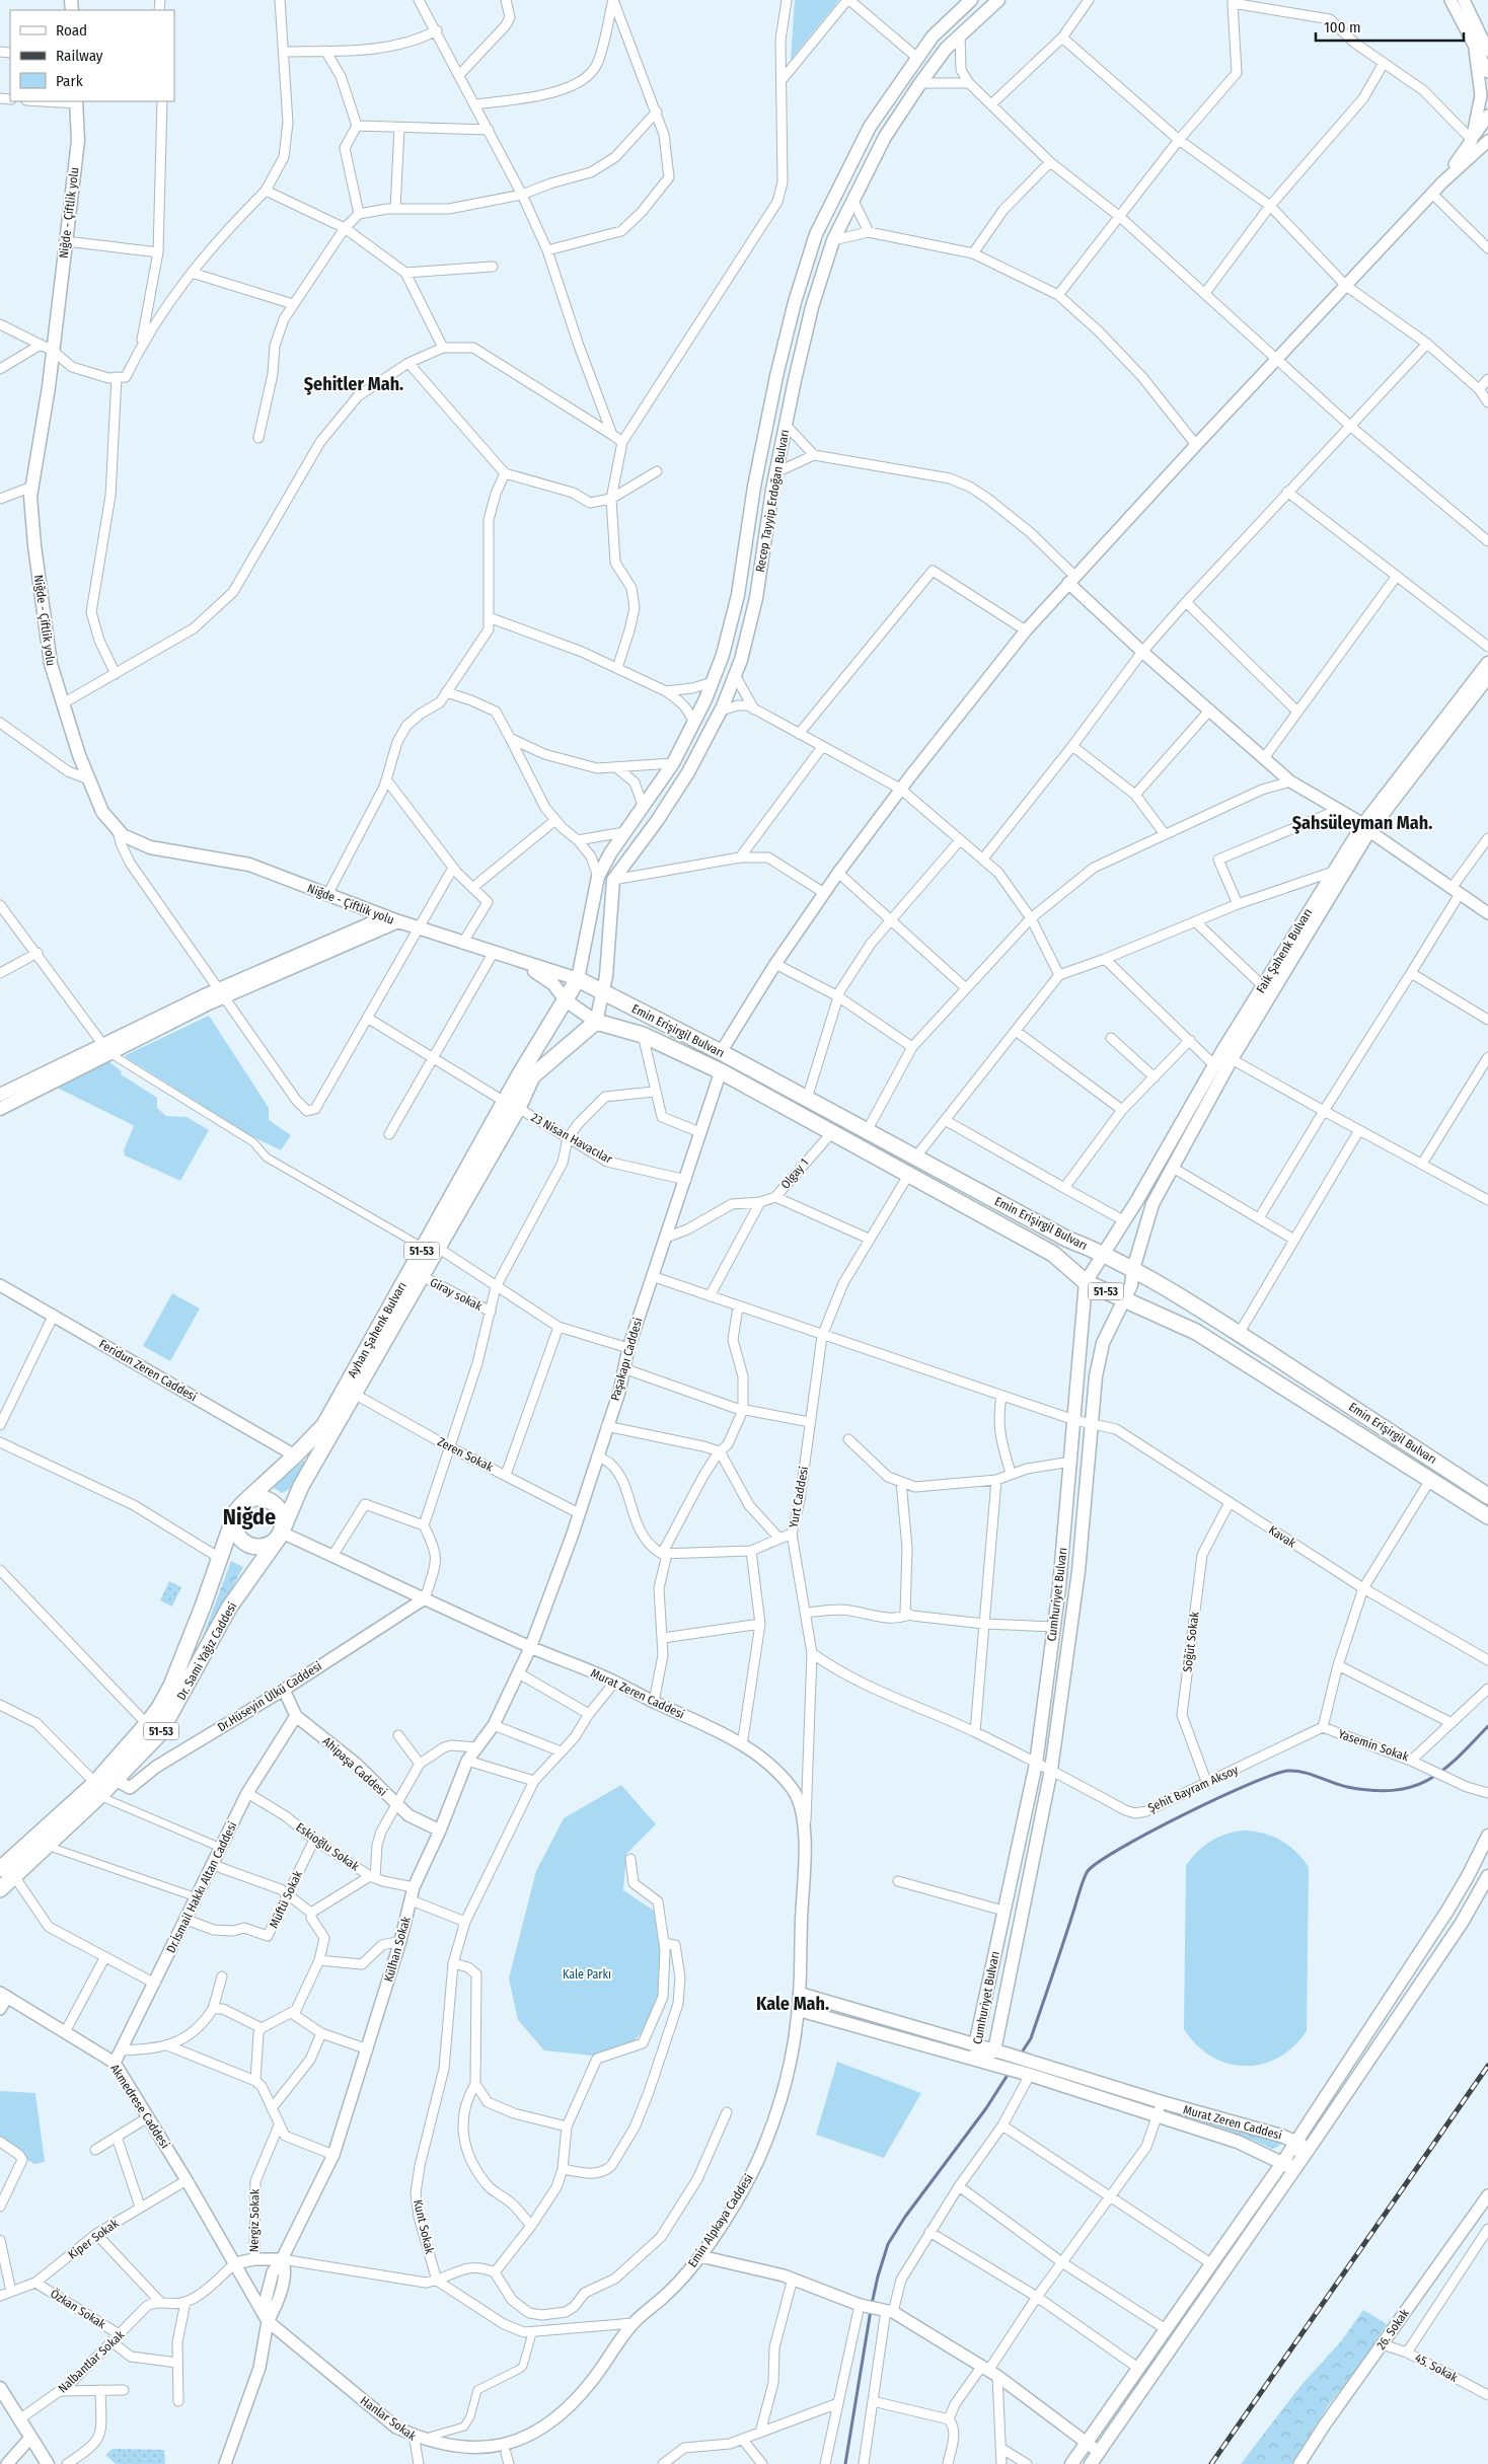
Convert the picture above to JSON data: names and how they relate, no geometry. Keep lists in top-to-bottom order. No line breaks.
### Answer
{"streets":{"main road":["Niğde - Çiftlik yolu","Recep Tayyip Erdoğan Bulvarı","Faik Şahenk Bulvarı","Emin Erişirgil Bulvarı","51-53","Ayhan Şahenk Bulvarı","Cumhuriyet Bulvarı","Dr. Sami Yağız Caddesi","Murat Zeren Caddesi"],"street":["23 Nisan Havacılar","Olgay 1","Giray sokak","Paşakapı Caddesi","Feridun Zeren Caddesi","Zeren Sokak","Yurt Caddesi","Kavak","Söğüt Sokak","Dr.Hüseyin Ülkü Caddesi","Yasemin Sokak","Ahipaşa Caddesi","Şehit Bayram Aksoy","Eskioğlu Sokak","Dr.İsmail Hakkı Altan Caddesi","Müftü Sokak","Külhan Sokak","Akmedrese Caddesi","Nergiz Sokak","Emin Alpkaya Caddesi","Kunt Sokak","Kiper Sokak","Özkan Sokak","26. Sokak","Nalbantlar Sokak","45. Sokak","Hanlar Sokak"]},"crossings":[["Recep Tayyip Erdoğan Bulvarı","Emin Erişirgil Bulvarı"],["Recep Tayyip Erdoğan Bulvarı","Ayhan Şahenk Bulvarı"],["Faik Şahenk Bulvarı","Emin Erişirgil Bulvarı"],["Faik Şahenk Bulvarı","Cumhuriyet Bulvarı"],["Emin Erişirgil Bulvarı","Olgay 1"],["Emin Erişirgil Bulvarı","Ayhan Şahenk Bulvarı"],["Emin Erişirgil Bulvarı","Paşakapı Caddesi"],["Emin Erişirgil Bulvarı","Yurt Caddesi"],["Emin Erişirgil Bulvarı","Cumhuriyet Bulvarı"],["23 Nisan Havacılar","Ayhan Şahenk Bulvarı"],["23 Nisan Havacılar","Paşakapı Caddesi"],["Olgay 1","Paşakapı Caddesi"],["Giray sokak","Ayhan Şahenk Bulvarı"],["Ayhan Şahenk Bulvarı","Feridun Zeren Caddesi"],["Ayhan Şahenk Bulvarı","Zeren Sokak"],["Ayhan Şahenk Bulvarı","Dr. Sami Yağız Caddesi"],["Ayhan Şahenk Bulvarı","Murat Zeren Caddesi"],["Paşakapı Caddesi","Zeren Sokak"],["Paşakapı Caddesi","Kavak"],["Paşakapı Caddesi","Murat Zeren Caddesi"],["Paşakapı Caddesi","Külhan Sokak"],["Yurt Caddesi","Kavak"],["Yurt Caddesi","Murat Zeren Caddesi"],["Kavak","Cumhuriyet Bulvarı"],["Kavak","Söğüt Sokak"],["Cumhuriyet Bulvarı","Murat Zeren Caddesi"],["Cumhuriyet Bulvarı","Şehit Bayram Aksoy"],["Söğüt Sokak","Şehit Bayram Aksoy"],["Dr. Sami Yağız Caddesi","Murat Zeren Caddesi"],["Dr. Sami Yağız Caddesi","Dr.Hüseyin Ülkü Caddesi"],["Murat Zeren Caddesi","Dr.Hüseyin Ülkü Caddesi"],["Murat Zeren Caddesi","Külhan Sokak"],["Murat Zeren Caddesi","Emin Alpkaya Caddesi"],["Murat Zeren Caddesi","Kunt Sokak"],["Dr.Hüseyin Ülkü Caddesi","Ahipaşa Caddesi"],["Yasemin Sokak","Şehit Bayram Aksoy"],["Ahipaşa Caddesi","Dr.İsmail Hakkı Altan Caddesi"],["Ahipaşa Caddesi","Külhan Sokak"],["Eskioğlu Sokak","Dr.İsmail Hakkı Altan Caddesi"],["Eskioğlu Sokak","Müftü Sokak"],["Eskioğlu Sokak","Külhan Sokak"],["Dr.İsmail Hakkı Altan Caddesi","Müftü Sokak"],["Dr.İsmail Hakkı Altan Caddesi","Akmedrese Caddesi"],["Külhan Sokak","Hanlar Sokak"],["Akmedrese Caddesi","Kiper Sokak"],["Akmedrese Caddesi","Hanlar Sokak"],["Emin Alpkaya Caddesi","Hanlar Sokak"],["Kiper Sokak","Özkan Sokak"],["Özkan Sokak","Nalbantlar Sokak"],["26. Sokak","45. Sokak"]],"districts":["Şehitler Mah.","Şahsüleyman Mah.","Niğde","Kale Mah."],"parks":["Kale Parkı"],"legend":["Road","Railway","Park"],"scale_bar":"100 m"}
